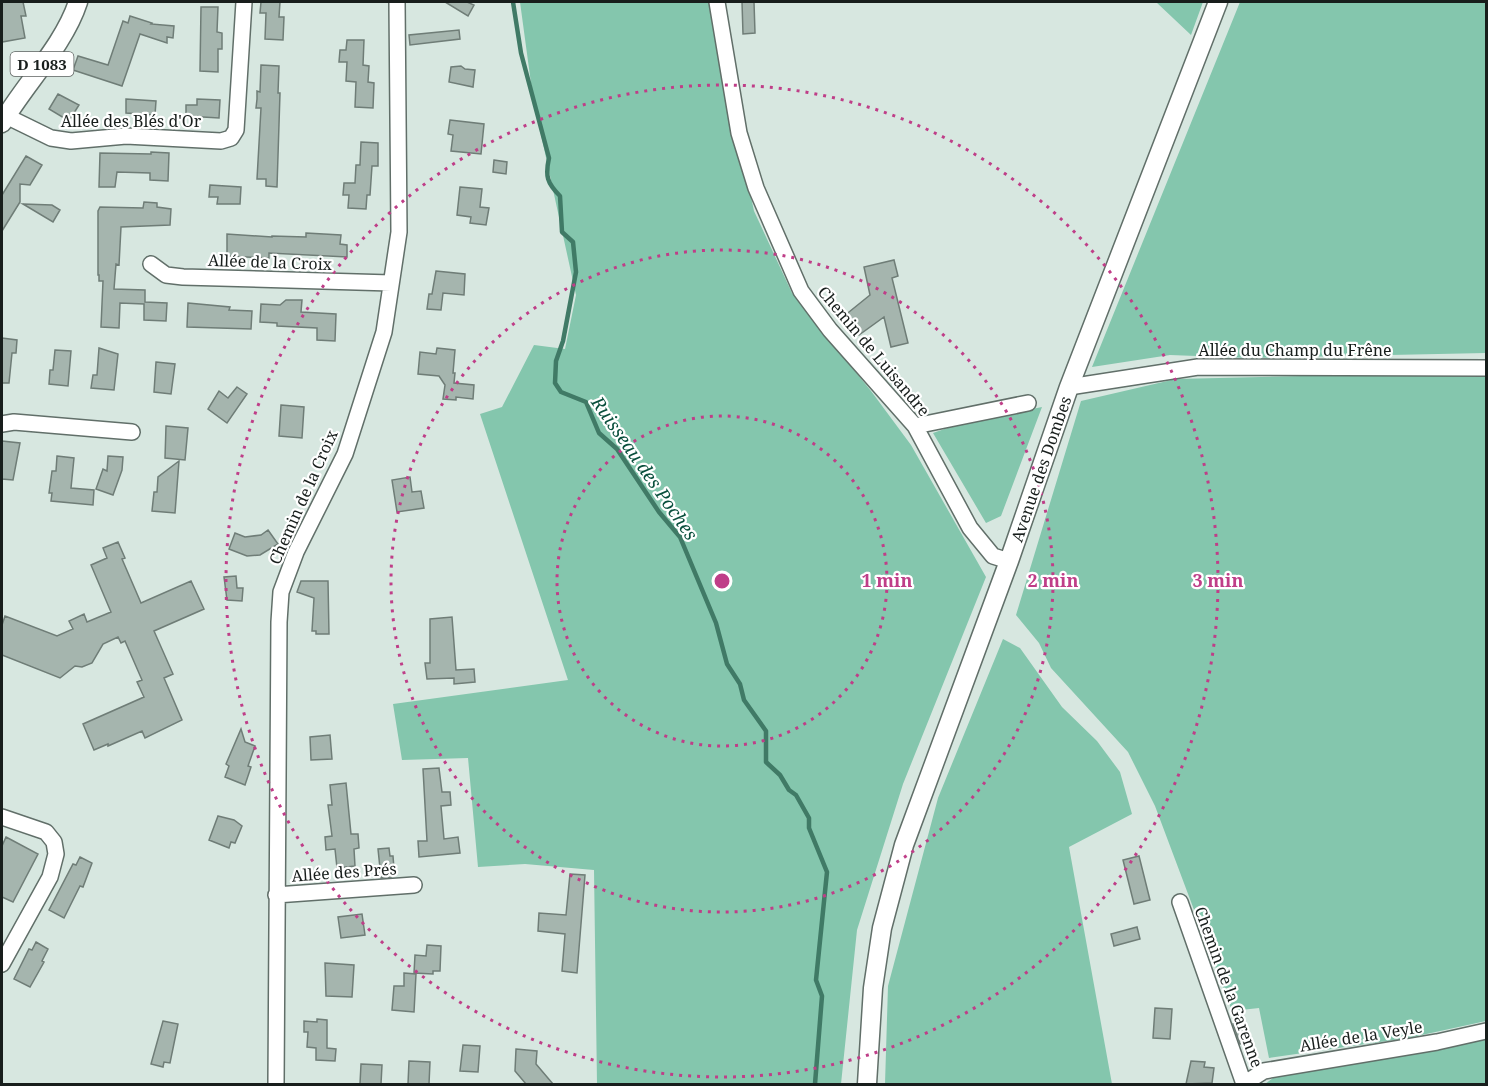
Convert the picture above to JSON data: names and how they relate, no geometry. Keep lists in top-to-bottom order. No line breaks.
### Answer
{"streets":{"main road":["D 1083","Avenue des Dombes"],"street":["Allée des Blés d'Or","Allée de la Croix","Allée du Champ du Frêne","Chemin de Luisandre","Chemin de la Croix","Allée des Prés","Chemin de la Garenne","Allée de la Veyle"]},"crossings":[["D 1083","Allée des Blés d'Or"],["Allée de la Croix","Chemin de la Croix"],["Allée du Champ du Frêne","Avenue des Dombes"],["Chemin de Luisandre","Avenue des Dombes"],["Chemin de la Croix","Allée des Prés"],["Chemin de la Garenne","Allée de la Veyle"]],"water":["Ruisseau des Poches"],"rings":["1 min","2 min","3 min"]}
